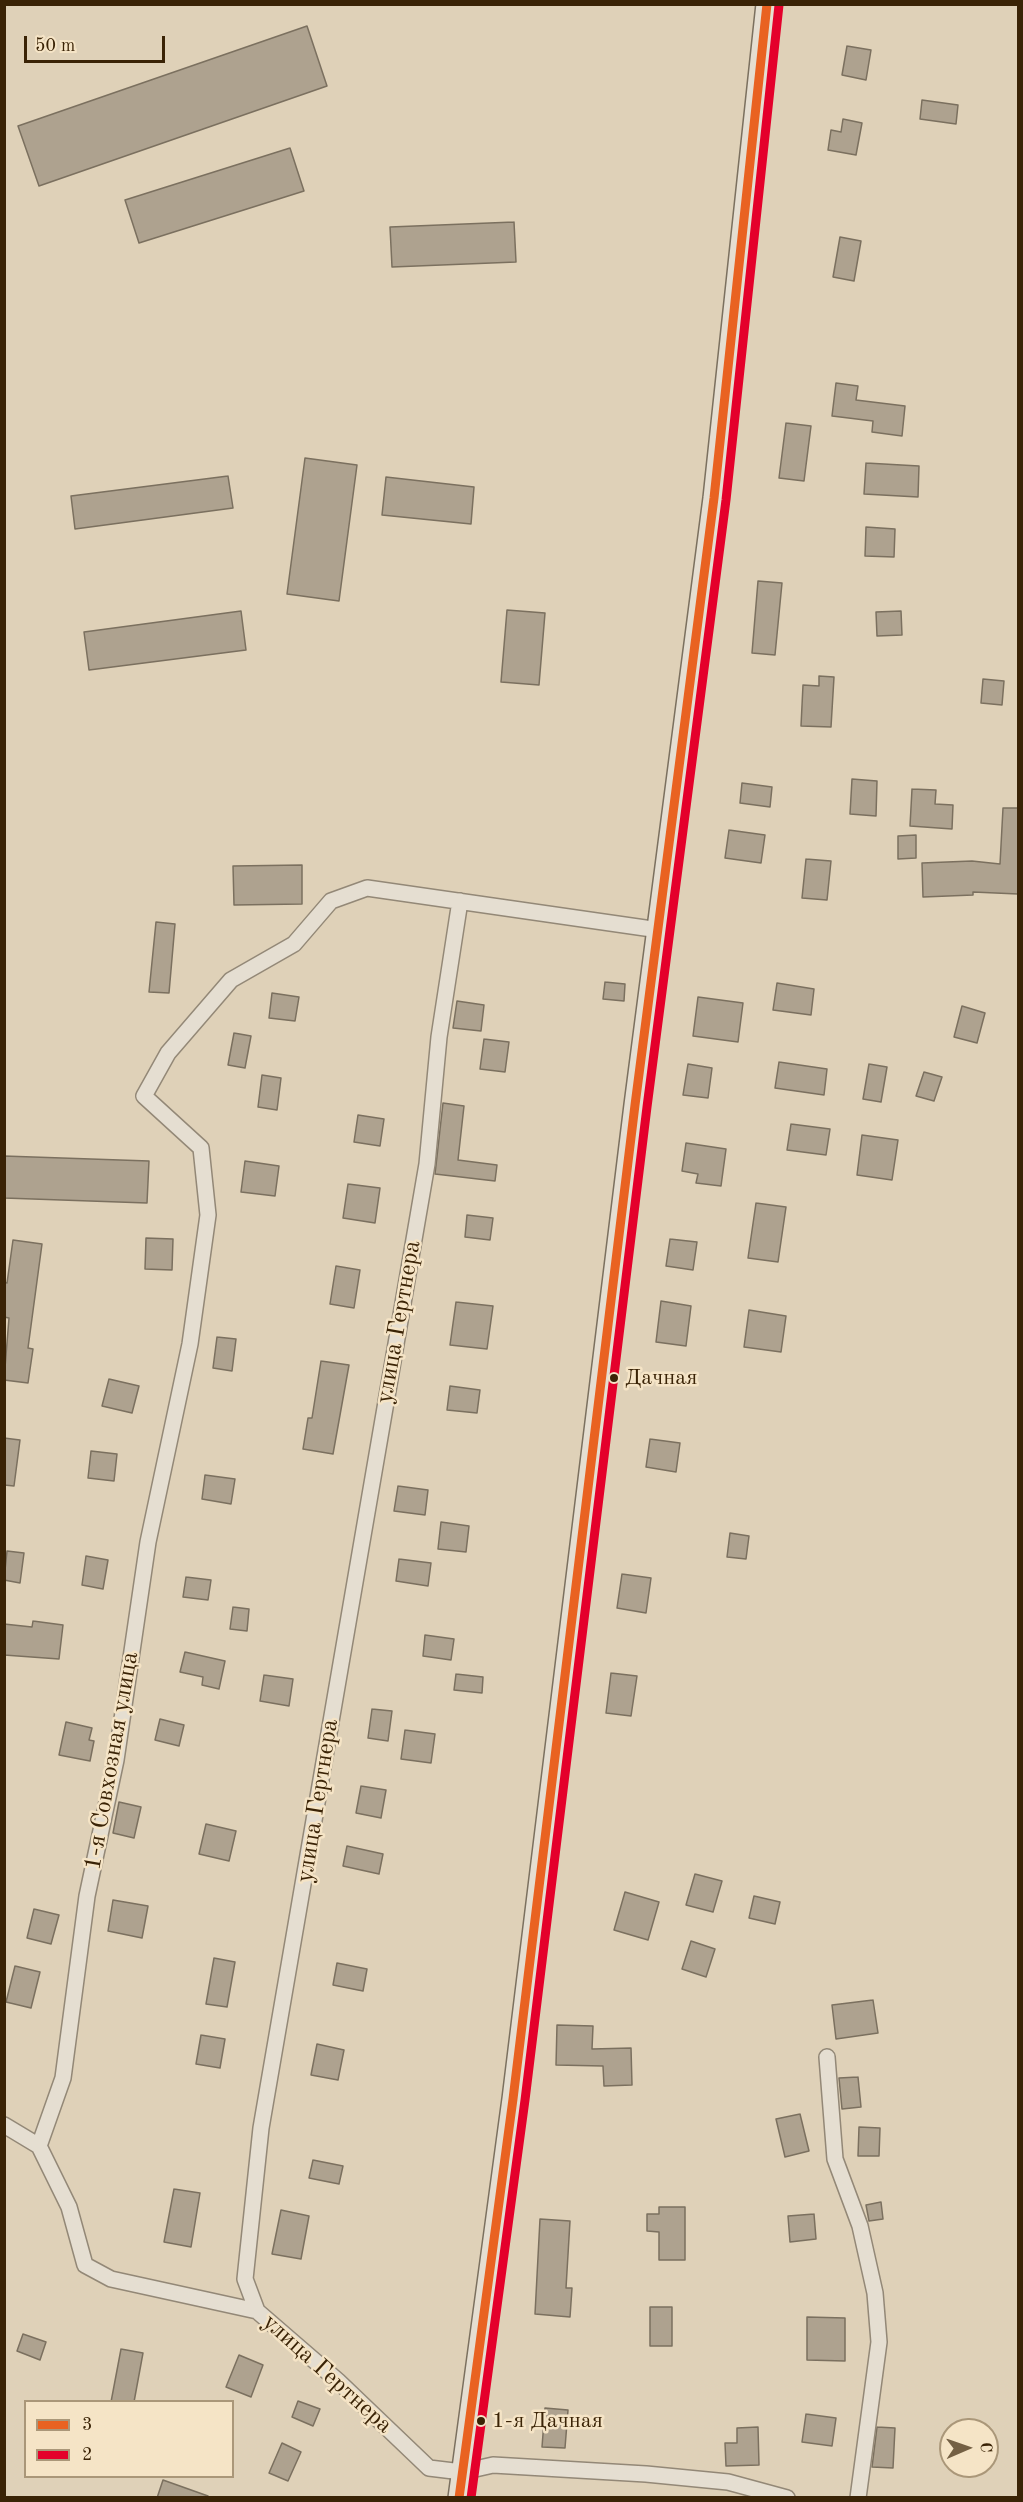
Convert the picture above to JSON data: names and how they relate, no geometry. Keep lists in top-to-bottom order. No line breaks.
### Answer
{"streets":{"street":["улица Гертнера","1-я Совхозная улица"]},"crossings":[["улица Гертнера","1-я Совхозная улица"]],"places":["Дачная","1-я Дачная"],"lines":["transit line 3","transit line 2"],"legend":["3","2"],"scale_bar":"50 m","north":"right"}
